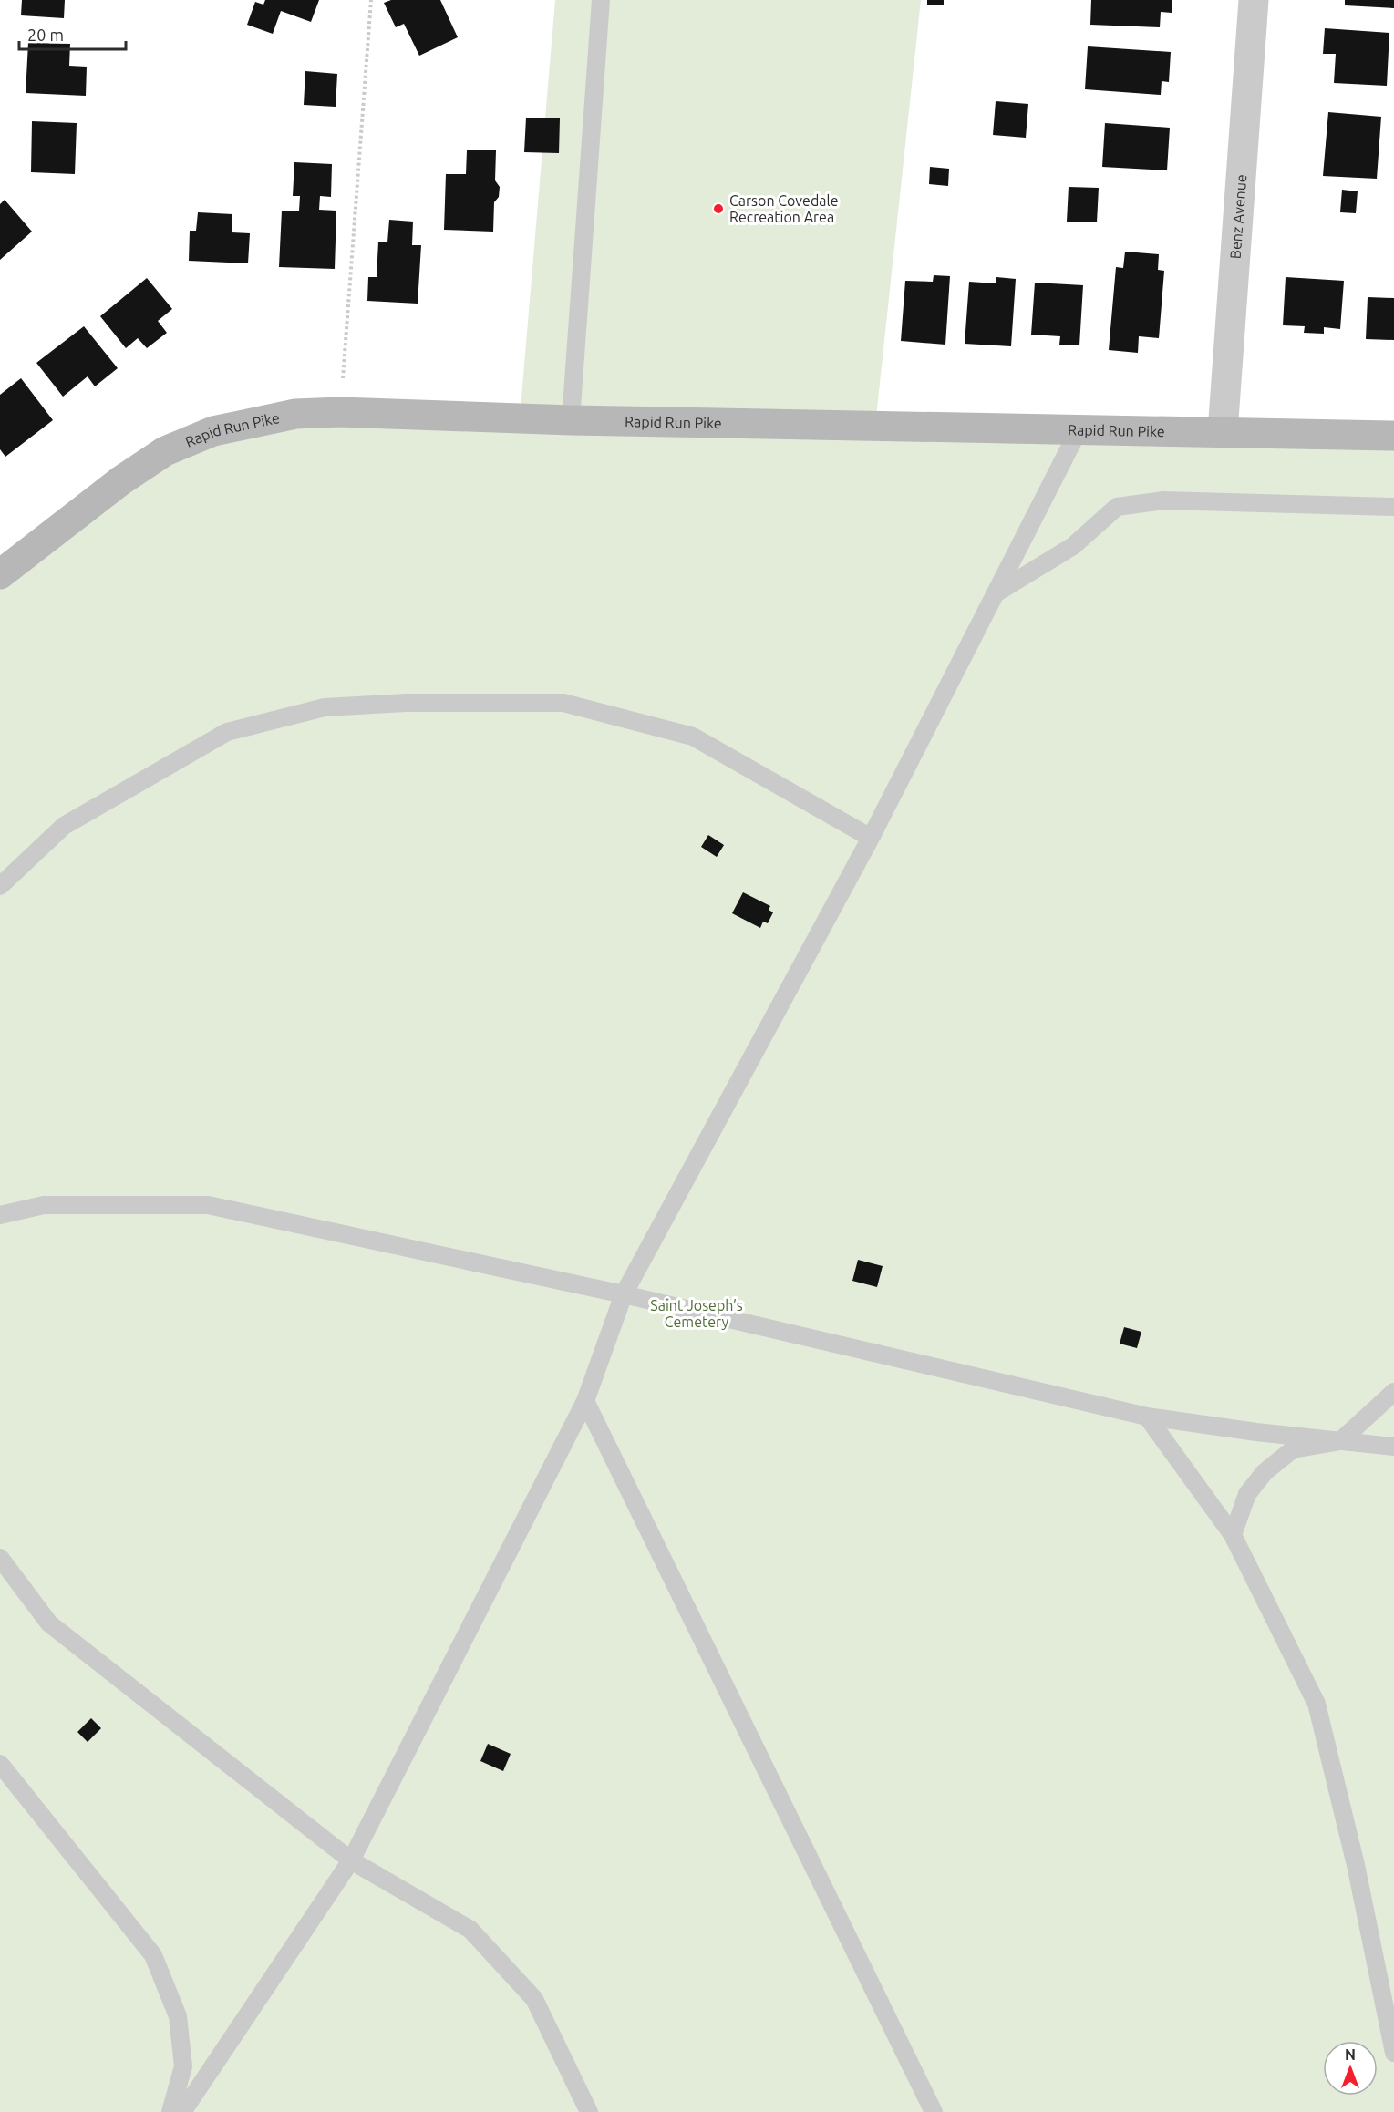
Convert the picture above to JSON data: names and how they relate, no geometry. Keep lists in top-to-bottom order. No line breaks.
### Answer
{"streets":{"street":["Benz Avenue","Rapid Run Pike"]},"crossings":[["Benz Avenue","Rapid Run Pike"]],"parks":["Saint Joseph’s Cemetery"],"places":["Carson Covedale Recreation Area"],"scale_bar":"20 m","north":"top"}
